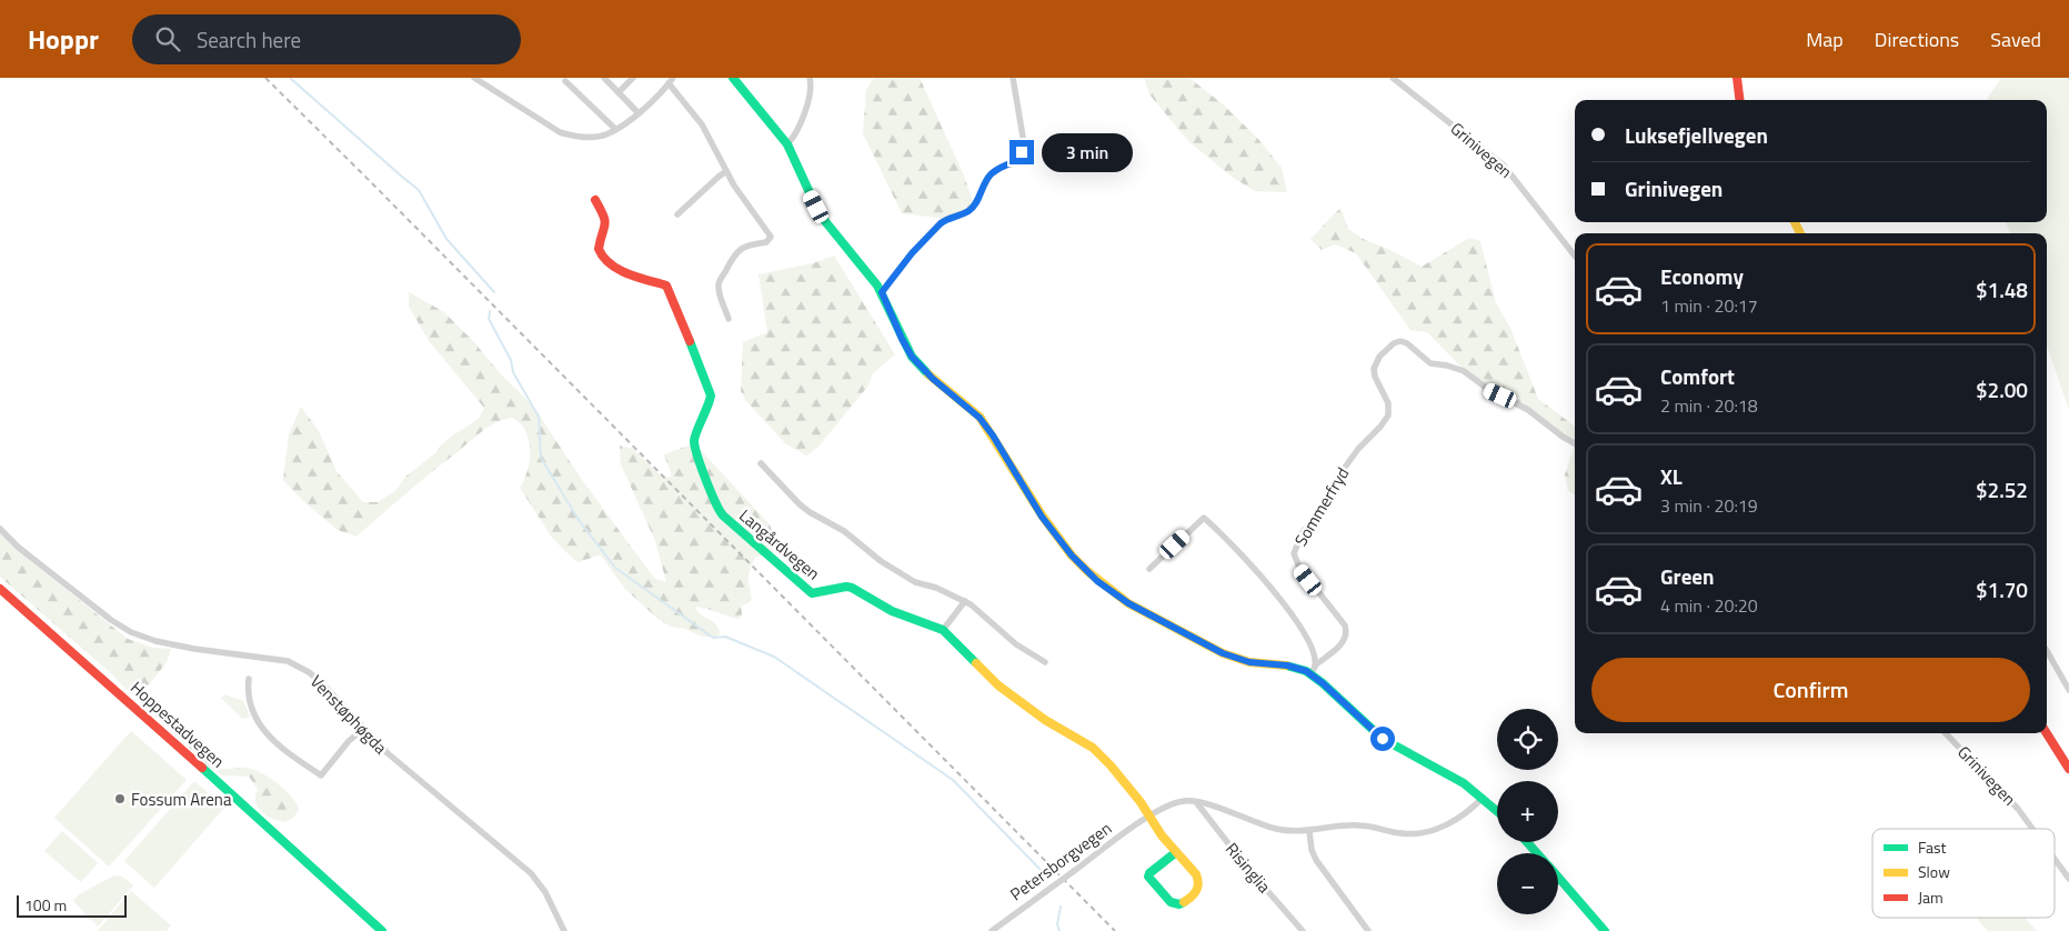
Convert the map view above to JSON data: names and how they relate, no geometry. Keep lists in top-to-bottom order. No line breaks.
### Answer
{"streets":{"main road":["Langårdvegen","Hoppestadvegen"],"street":["Grinivegen","Sommerfryd","Venstøphøgda","Petersborgvegen","Risinglia"]},"crossings":[["Langårdvegen","Petersborgvegen"],["Petersborgvegen","Risinglia"]],"places":["Fossum Arena"],"legend":["Fast","Slow","Jam"],"scale_bar":"100 m","page":{"header":"Hoppr","search":"Search here","nav":["Map","Directions","Saved"],"banner":["Luksefjellvegen","Grinivegen"],"bubble":"3 min","list":[{"name":"Economy","note":"1 min · 20:17","value":"$1.48"},{"name":"Comfort","note":"2 min · 20:18","value":"$2.00"},{"name":"XL","note":"3 min · 20:19","value":"$2.52"},{"name":"Green","note":"4 min · 20:20","value":"$1.70"}],"buttons":"Confirm","map_buttons":["+","−"],"scale":"100 m"}}
